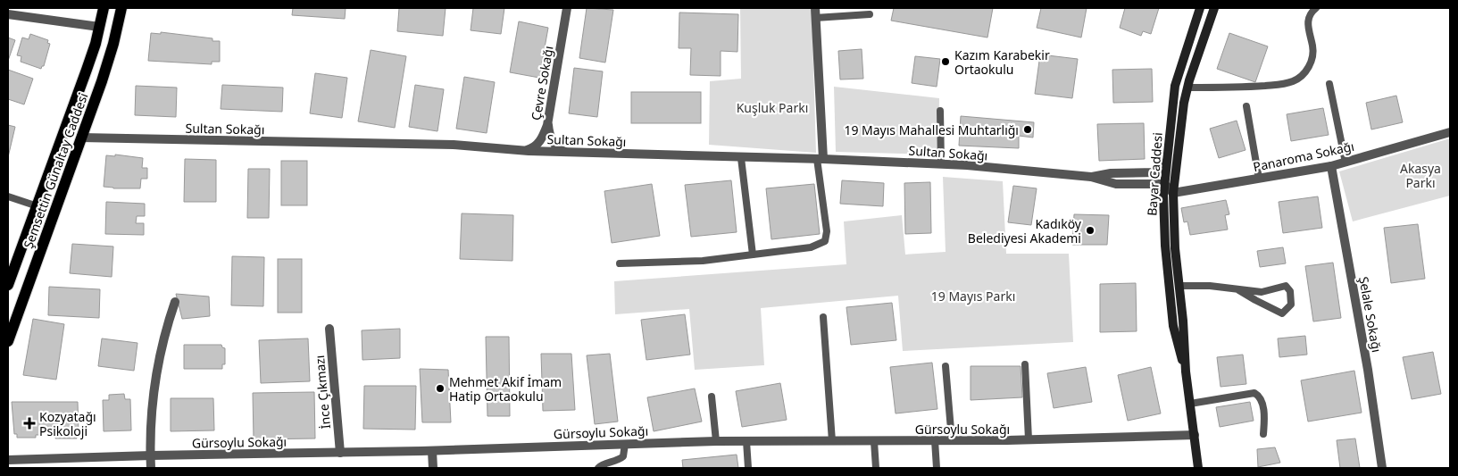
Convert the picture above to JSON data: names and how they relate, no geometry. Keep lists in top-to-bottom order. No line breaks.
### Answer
{"streets":{"main road":["Şemsettin Günaltay Caddesi","Bayar Caddesi"],"street":["Çevre Sokağı","Sultan Sokağı","Panaroma Sokağı","Şelale Sokağı","İnce Çıkmazı","Gürsoylu Sokağı"]},"crossings":[["Çevre Sokağı","Sultan Sokağı"],["Sultan Sokağı","Şemsettin Günaltay Caddesi"],["Sultan Sokağı","Bayar Caddesi"],["Panaroma Sokağı","Bayar Caddesi"],["Panaroma Sokağı","Şelale Sokağı"],["Bayar Caddesi","Gürsoylu Sokağı"],["İnce Çıkmazı","Gürsoylu Sokağı"]],"parks":["Kuşluk Parkı","Akasya Parkı","19 Mayıs Parkı"],"places":{"other":["Kazım Karabekir Ortaokulu","19 Mayıs Mahallesi Muhtarlığı","Kadıköy Belediyesi Akademi","Mehmet Akif İmam Hatip Ortaokulu"],"health":["Kozyatağı Psikoloji"]}}
